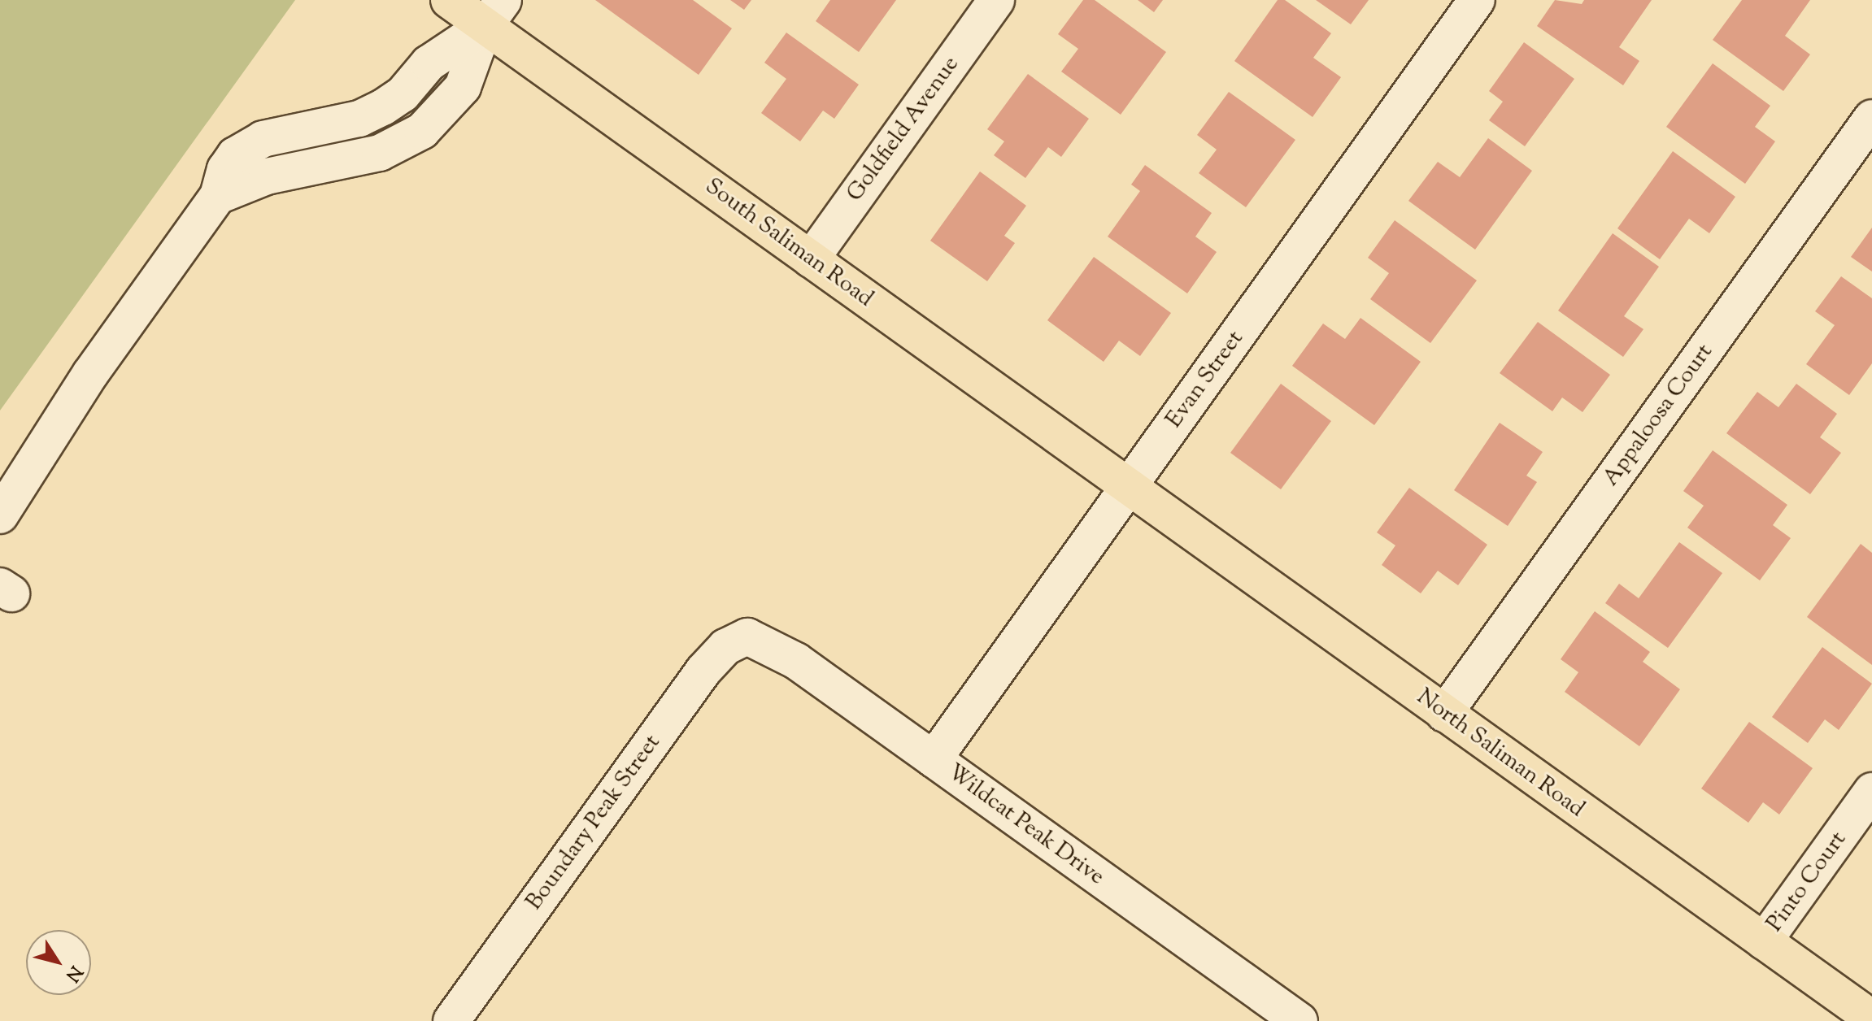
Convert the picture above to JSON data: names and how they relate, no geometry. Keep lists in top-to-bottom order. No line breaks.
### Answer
{"streets":{"main road":["South Saliman Road","North Saliman Road"],"street":["Goldfield Avenue","Evan Street","Appaloosa Court","Boundary Peak Street","Wildcat Peak Drive","Pinto Court"]},"crossings":[["Goldfield Avenue","South Saliman Road"],["South Saliman Road","Evan Street"],["South Saliman Road","North Saliman Road"],["Evan Street","North Saliman Road"],["Evan Street","Wildcat Peak Drive"],["Appaloosa Court","North Saliman Road"],["North Saliman Road","Pinto Court"],["Boundary Peak Street","Wildcat Peak Drive"]],"north":"bottom right"}
